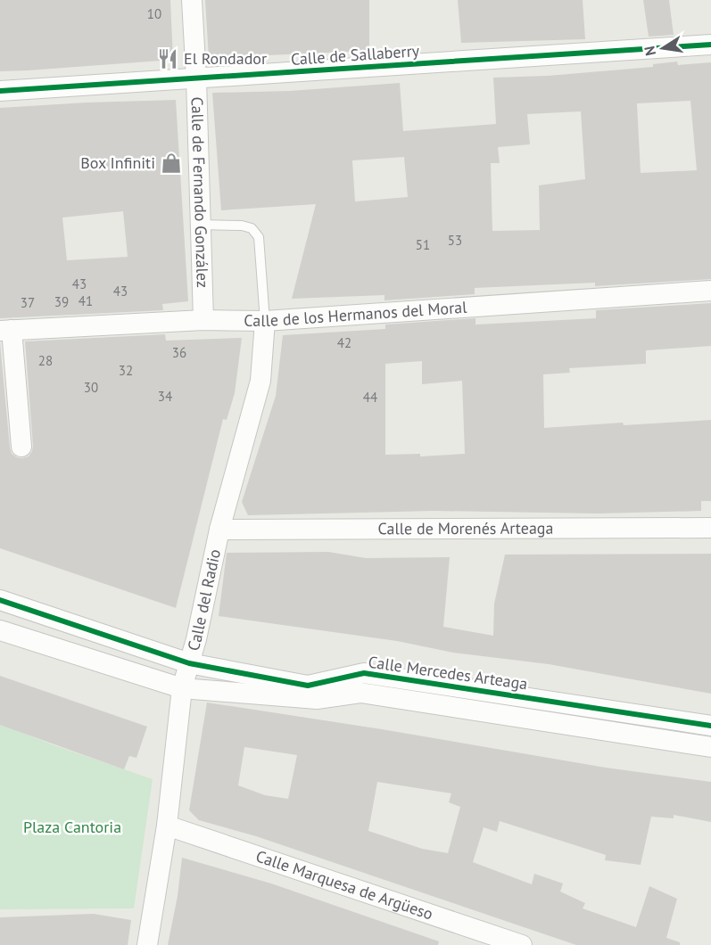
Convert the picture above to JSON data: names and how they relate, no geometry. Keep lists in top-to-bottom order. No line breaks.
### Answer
{"streets":{"street":["Calle de Sallaberry","Calle de Fernando González","Calle de los Hermanos del Moral","Calle de Morenés Arteaga","Calle del Radio","Calle Mercedes Arteaga","Calle Marquesa de Argüeso"]},"crossings":[["Calle de Sallaberry","Calle de Fernando González"],["Calle de Fernando González","Calle de los Hermanos del Moral"],["Calle de los Hermanos del Moral","Calle del Radio"],["Calle de Morenés Arteaga","Calle del Radio"],["Calle del Radio","Calle Mercedes Arteaga"],["Calle del Radio","Calle Marquesa de Argüeso"]],"parks":["Plaza Cantoria"],"places":{"restaurant":["El Rondador"],"shop":["Box Infiniti"]},"house_numbers":["10","53","51","43","43","41","39","37","42","36","28","32","30","34","44"],"north":"left"}
